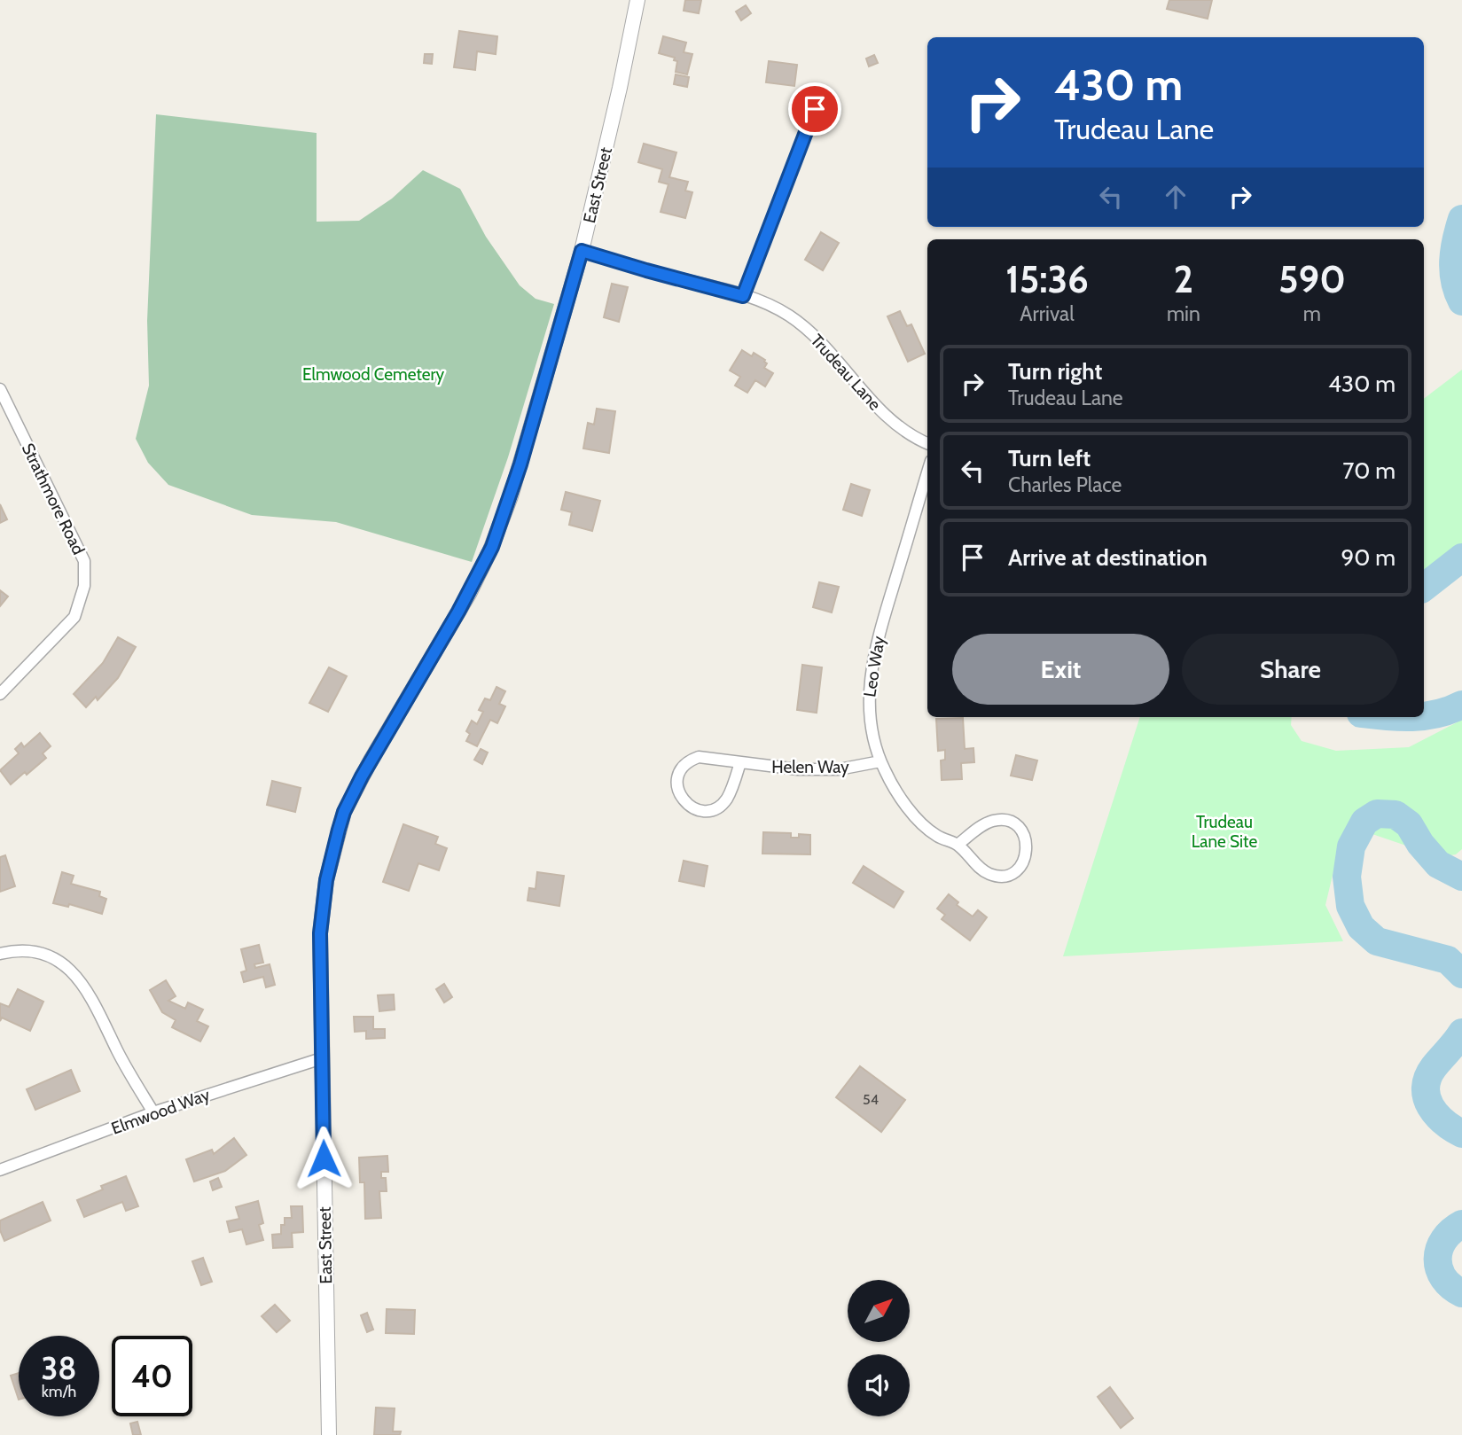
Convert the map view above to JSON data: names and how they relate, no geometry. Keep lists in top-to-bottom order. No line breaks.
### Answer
{"streets":{"street":["East Street","Trudeau Lane","Strathmore Road","Leo Way","Helen Way","Elmwood Way"]},"crossings":[["East Street","Trudeau Lane"],["East Street","Elmwood Way"],["Leo Way","Helen Way"]],"parks":["Elmwood Cemetery","Trudeau Lane Site"],"house_numbers":["54"],"north":"top right","page":{"turn":["430 m","Trudeau Lane"],"eta":["15:36","Arrival","2","min","590","m"],"list":[{"name":"Turn right","note":"Trudeau Lane","value":"430 m"},{"name":"Turn left","note":"Charles Place","value":"70 m"},{"name":"Arrive at destination","value":"90 m"}],"buttons":["Exit","Share"],"speed":"38 km/h","limit":"40"}}
